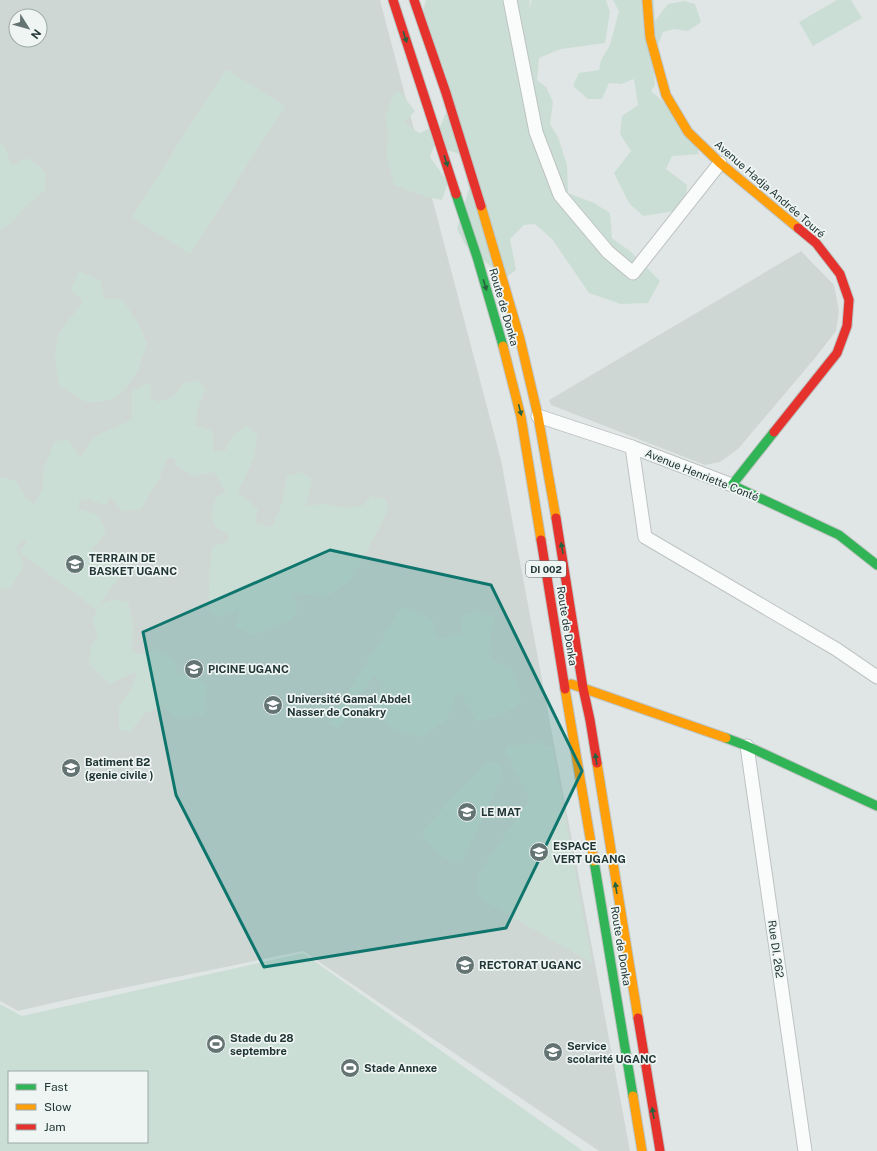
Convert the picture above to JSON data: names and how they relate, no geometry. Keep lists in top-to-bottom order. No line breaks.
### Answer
{"streets":{"main road":["Avenue Hadja Andrée Touré","Route de Donka","Avenue Henriette Conté","DI 002"],"street":["Rue DI. 262"]},"crossings":[["Avenue Hadja Andrée Touré","Avenue Henriette Conté"],["Route de Donka","Avenue Henriette Conté"]],"places":{"school or university":["TERRAIN DE BASKET UGANC","PICINE UGANC","Université Gamal Abdel Nasser de Conakry","Batiment B2 (genie civile )","LE MAT","ESPACE VERT UGANG","RECTORAT UGANC","Service scolarité UGANC"],"sports":["Stade du 28 septembre","Stade Annexe"]},"legend":["Fast","Slow","Jam"],"north":"bottom right"}
